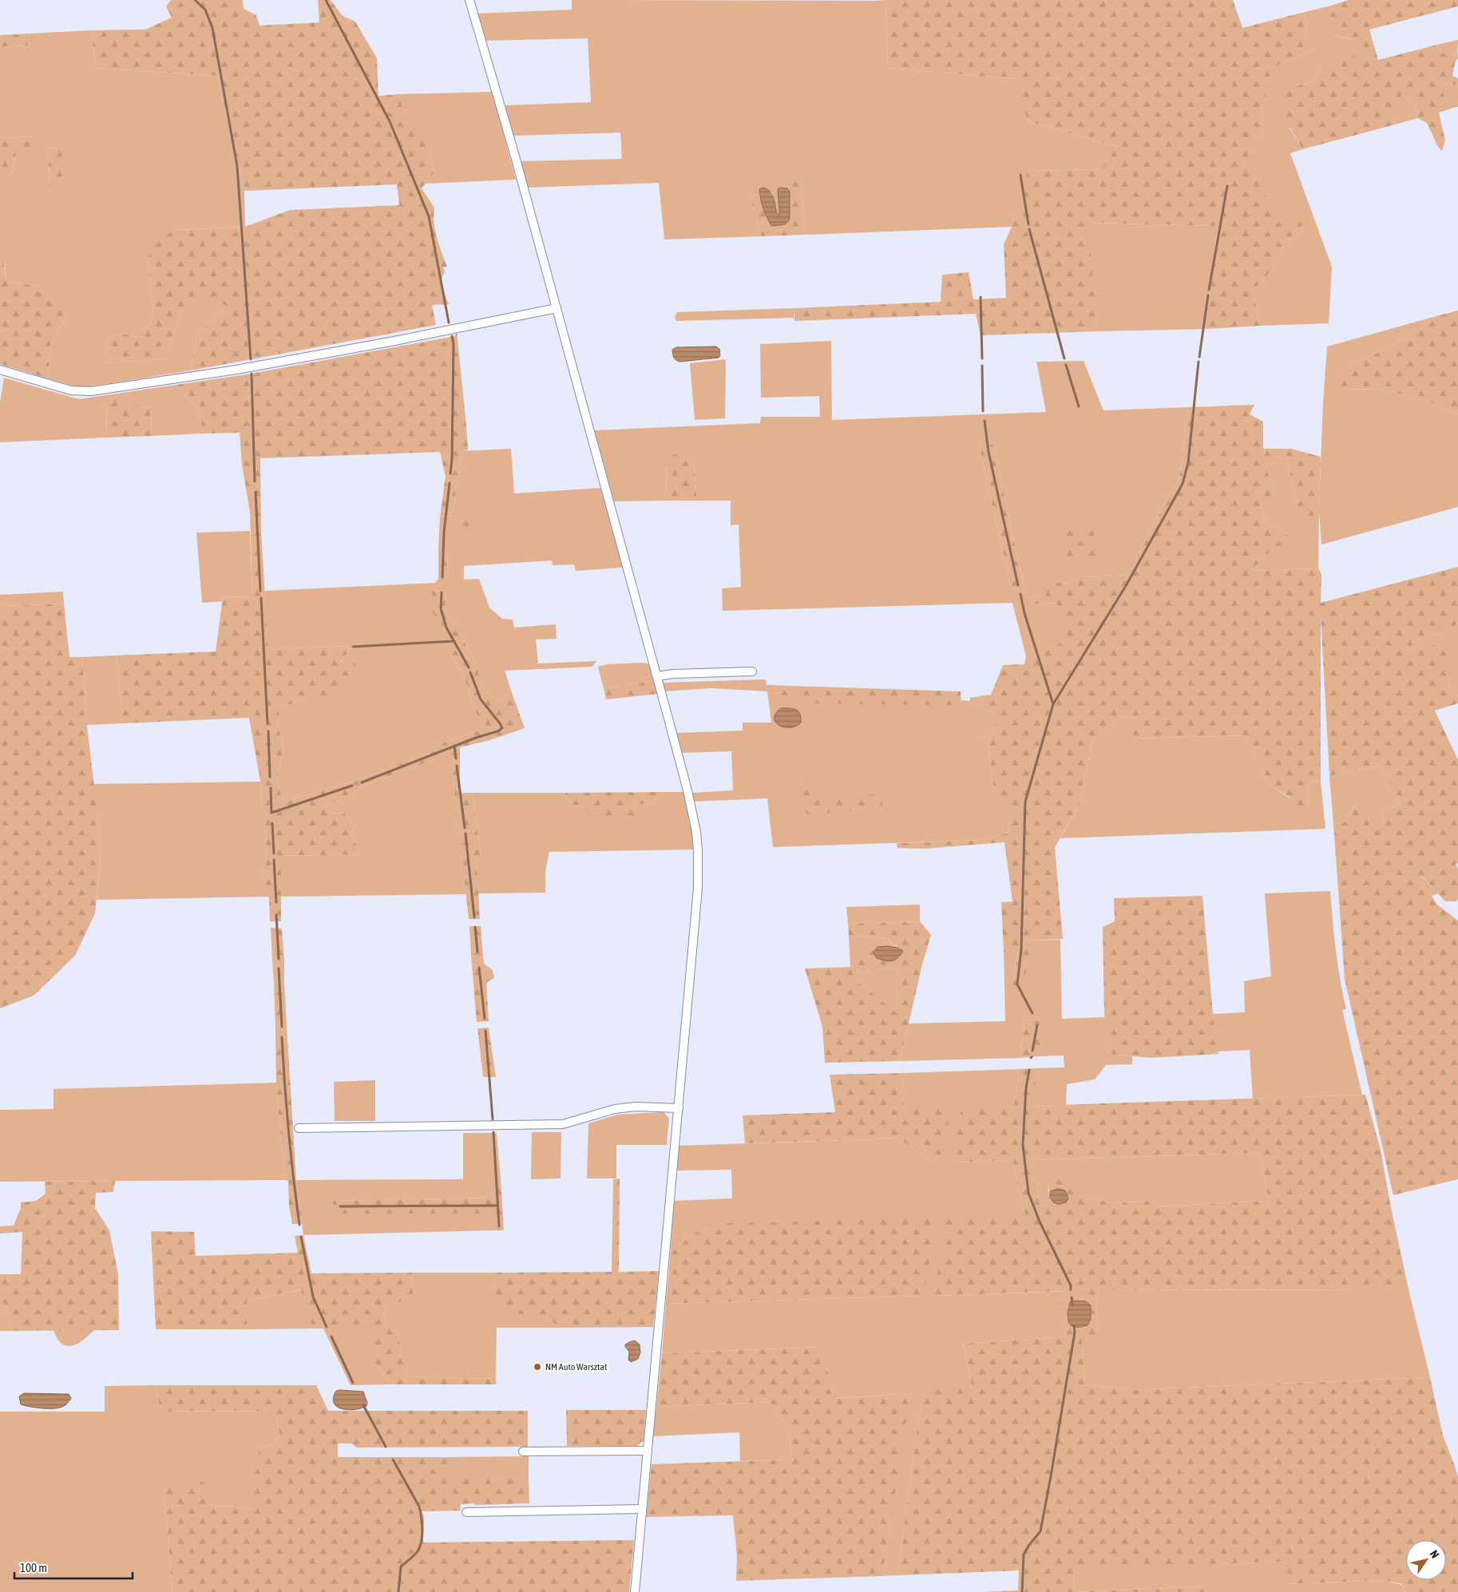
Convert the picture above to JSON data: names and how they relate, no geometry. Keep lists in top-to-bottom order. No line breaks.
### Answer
{"places":["NM Auto Warsztat"],"scale_bar":"100 m","north":"top right"}
